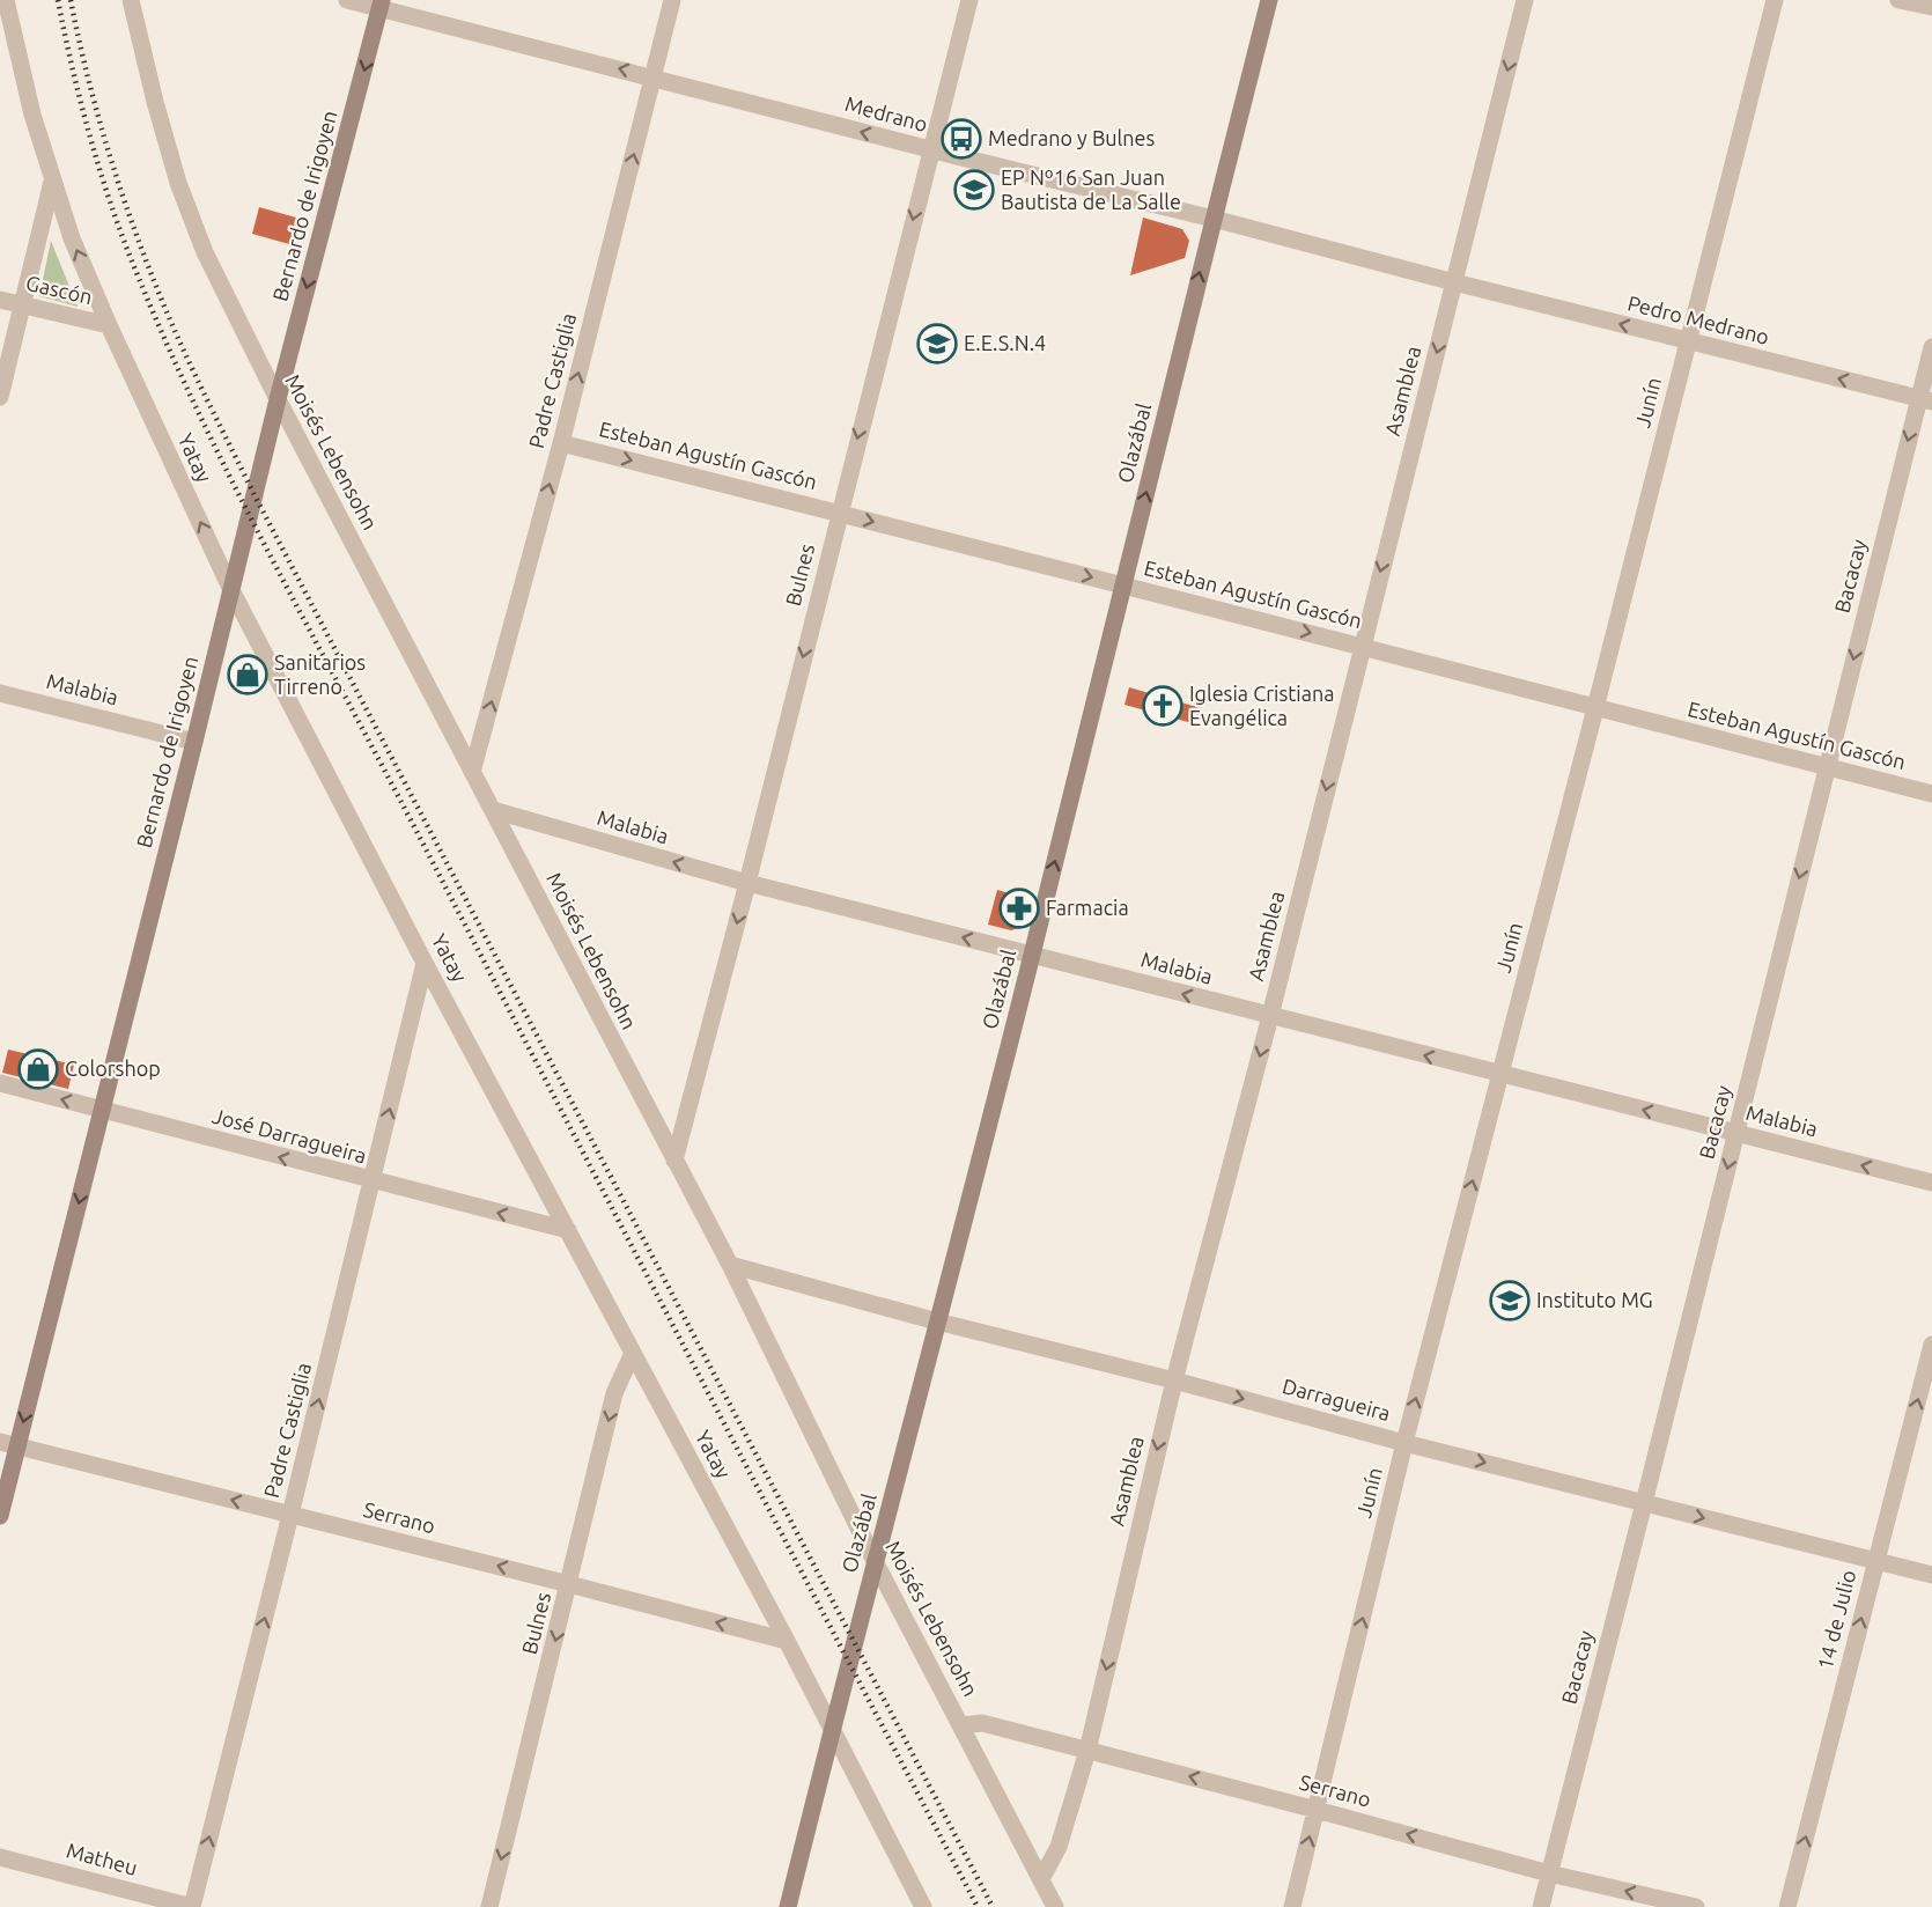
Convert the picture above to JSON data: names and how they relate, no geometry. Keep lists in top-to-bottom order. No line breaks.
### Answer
{"streets":{"street":["Medrano","Bernardo de Irigoyen","Gascón","Pedro Medrano","Padre Castiglia","Asamblea","Junín","Olazábal","Moisés Lebensohn","Esteban Agustín Gascón","Yatay","Bulnes","Bacacay","Malabia","José Darragueira","Darragueira","Serrano","14 de Julio","Matheu"]},"crossings":[["Medrano","Bernardo de Irigoyen"],["Medrano","Pedro Medrano"],["Medrano","Padre Castiglia"],["Medrano","Asamblea"],["Medrano","Olazábal"],["Medrano","Bulnes"],["Bernardo de Irigoyen","Moisés Lebensohn"],["Bernardo de Irigoyen","Yatay"],["Bernardo de Irigoyen","Malabia"],["Bernardo de Irigoyen","José Darragueira"],["Bernardo de Irigoyen","Serrano"],["Gascón","Yatay"],["Pedro Medrano","Asamblea"],["Pedro Medrano","Junín"],["Pedro Medrano","Bacacay"],["Padre Castiglia","Moisés Lebensohn"],["Padre Castiglia","Esteban Agustín Gascón"],["Padre Castiglia","Yatay"],["Padre Castiglia","José Darragueira"],["Padre Castiglia","Serrano"],["Padre Castiglia","Matheu"],["Asamblea","Moisés Lebensohn"],["Asamblea","Esteban Agustín Gascón"],["Asamblea","Malabia"],["Asamblea","Darragueira"],["Asamblea","Serrano"],["Junín","Esteban Agustín Gascón"],["Junín","Malabia"],["Junín","Darragueira"],["Junín","Serrano"],["Olazábal","Moisés Lebensohn"],["Olazábal","Esteban Agustín Gascón"],["Olazábal","Yatay"],["Olazábal","Malabia"],["Olazábal","Darragueira"],["Moisés Lebensohn","Bulnes"],["Moisés Lebensohn","Malabia"],["Moisés Lebensohn","Darragueira"],["Moisés Lebensohn","Serrano"],["Esteban Agustín Gascón","Bulnes"],["Esteban Agustín Gascón","Bacacay"],["Yatay","Bulnes"],["Yatay","José Darragueira"],["Yatay","Serrano"],["Bulnes","Malabia"],["Bulnes","Serrano"],["Bacacay","Malabia"],["Bacacay","Darragueira"],["Bacacay","Serrano"],["Darragueira","14 de Julio"]],"one_way":["Medrano","Bernardo de Irigoyen","Pedro Medrano","Padre Castiglia","Asamblea","Junín","Olazábal","Esteban Agustín Gascón","Bulnes","Bacacay","Malabia","José Darragueira","Darragueira","Serrano","14 de Julio"],"places":{"bus stop":["Medrano y Bulnes"],"school or university":["EP Nº16 San Juan Bautista de La Salle","E.E.S.N.4","Instituto MG"],"shop":["Sanitarios Tirreno","Colorshop"],"church":["Iglesia Cristiana Evangélica"],"pharmacy":["Farmacia"]}}
